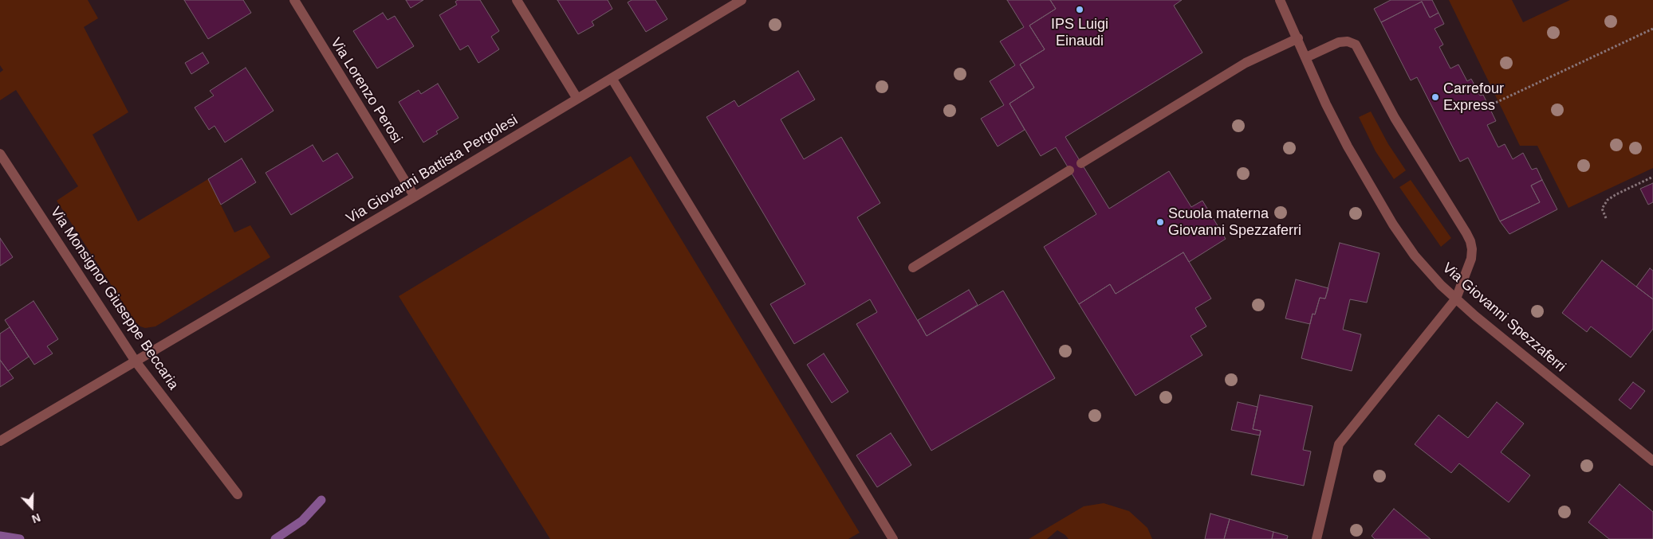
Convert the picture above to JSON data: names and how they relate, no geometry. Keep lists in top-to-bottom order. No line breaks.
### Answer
{"streets":{"street":["Via Lorenzo Perosi","Via Giovanni Battista Pergolesi","Via Monsignor Giuseppe Beccaria","Via Giovanni Spezzaferri"]},"crossings":[["Via Lorenzo Perosi","Via Giovanni Battista Pergolesi"],["Via Giovanni Battista Pergolesi","Via Monsignor Giuseppe Beccaria"]],"places":["IPS Luigi Einaudi","Carrefour Express","Scuola materna Giovanni Spezzaferri"],"north":"bottom"}
